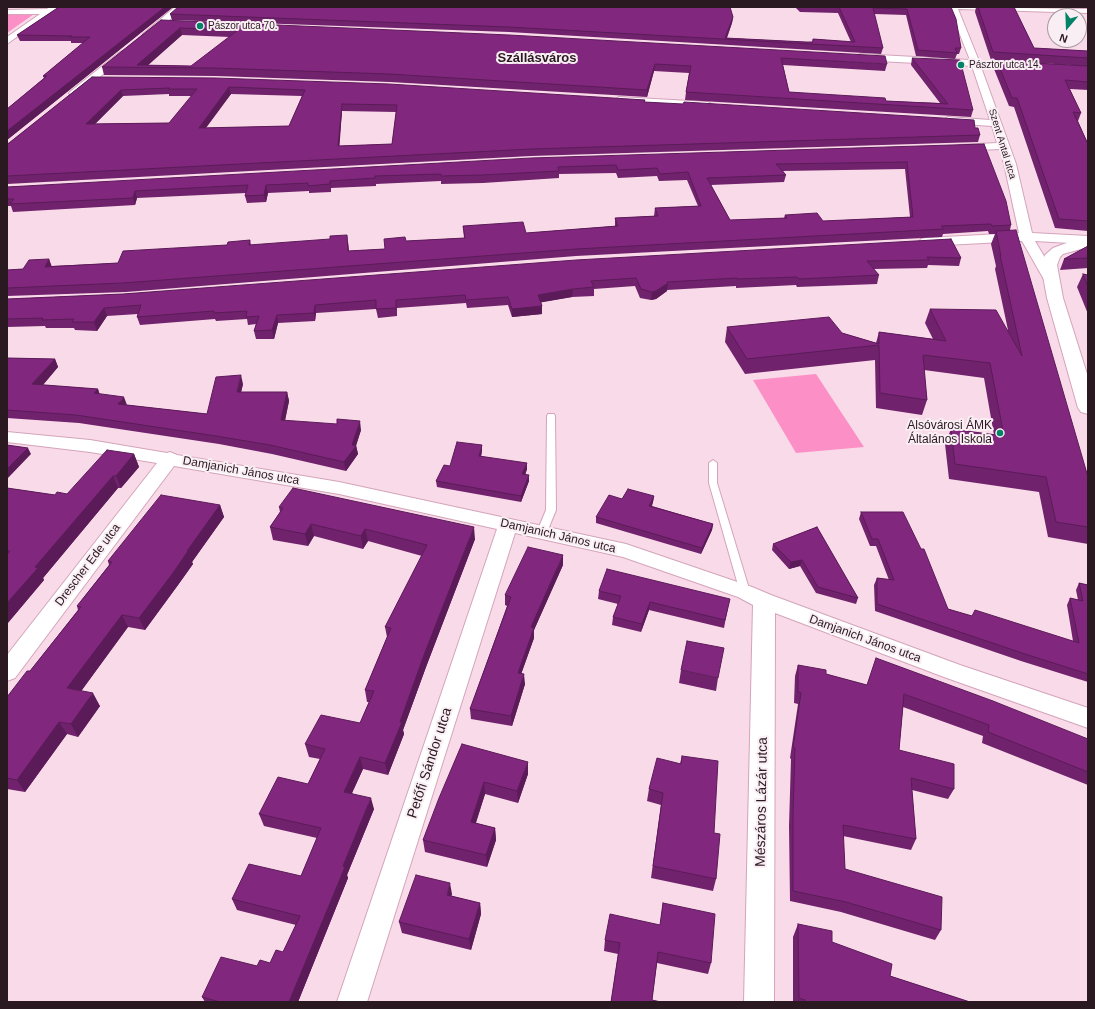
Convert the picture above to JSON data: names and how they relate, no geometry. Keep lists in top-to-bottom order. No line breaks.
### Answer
{"streets":{"main road":["Szent Antal utca"],"street":["Damjanich János utca","Drescher Ede utca","Petőfi Sándor utca","Mészáros Lázár utca"]},"crossings":[["Damjanich János utca","Drescher Ede utca"],["Damjanich János utca","Petőfi Sándor utca"],["Damjanich János utca","Mészáros Lázár utca"]],"districts":["Szállásváros"],"places":["Pászor utca 70.","Pásztor utca 14.","Alsóvárosi ÁMK Általános Iskola"],"north":"bottom"}
